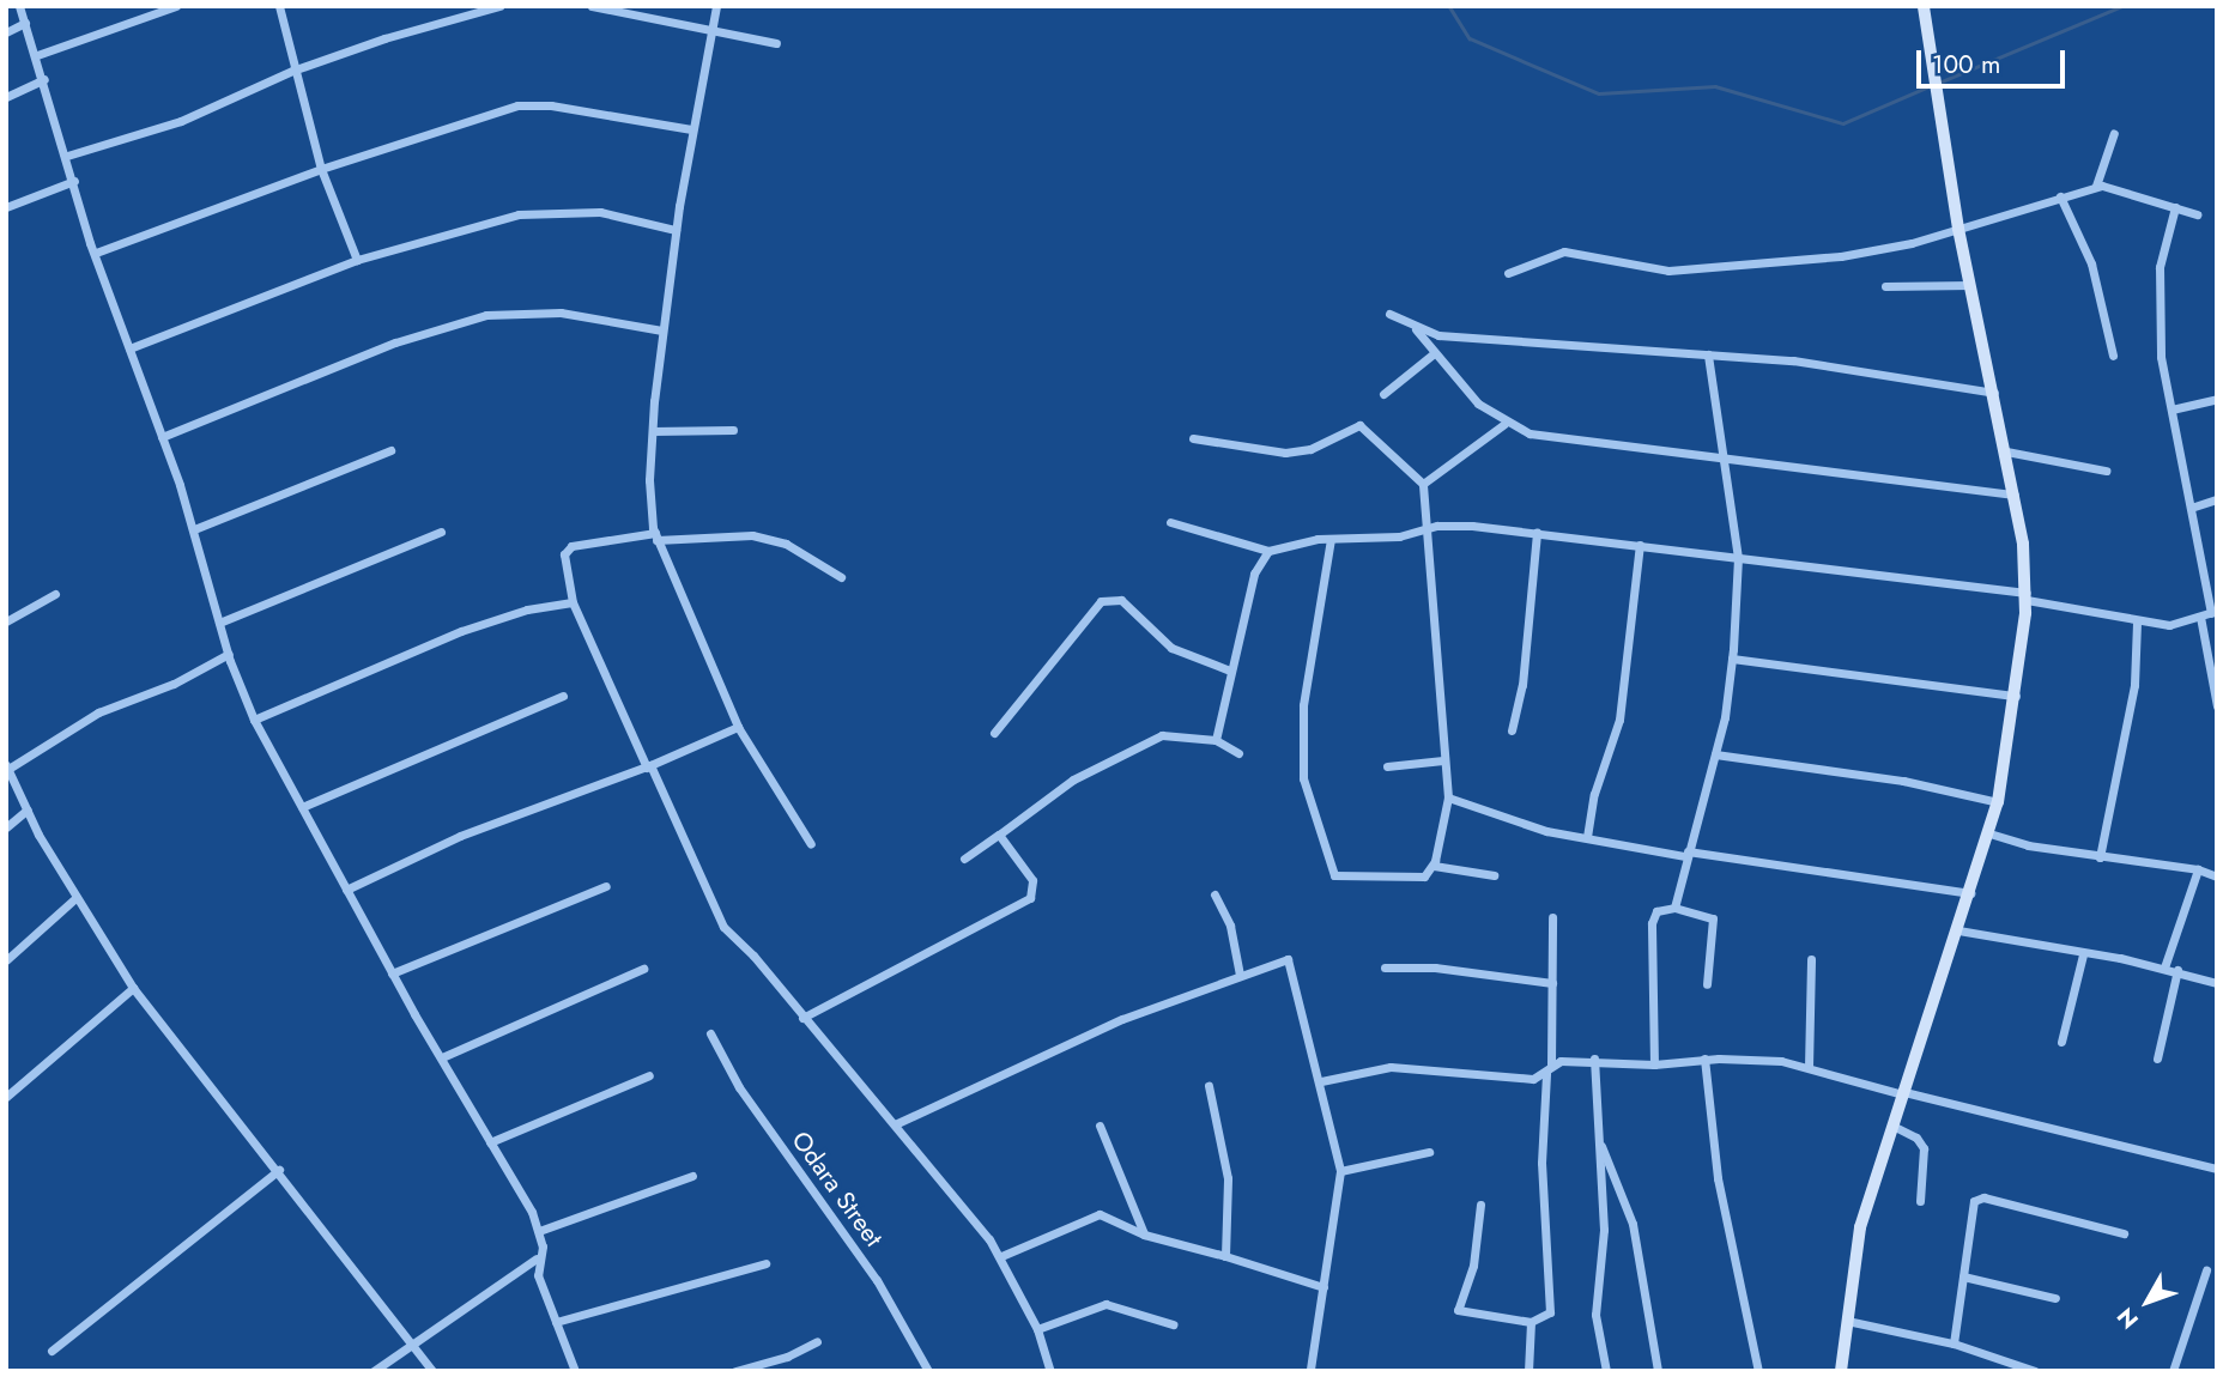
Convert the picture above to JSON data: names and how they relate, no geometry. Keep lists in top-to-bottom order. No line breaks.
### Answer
{"streets":{"street":["Odara Street"]},"scale_bar":"100 m","north":"bottom left"}
